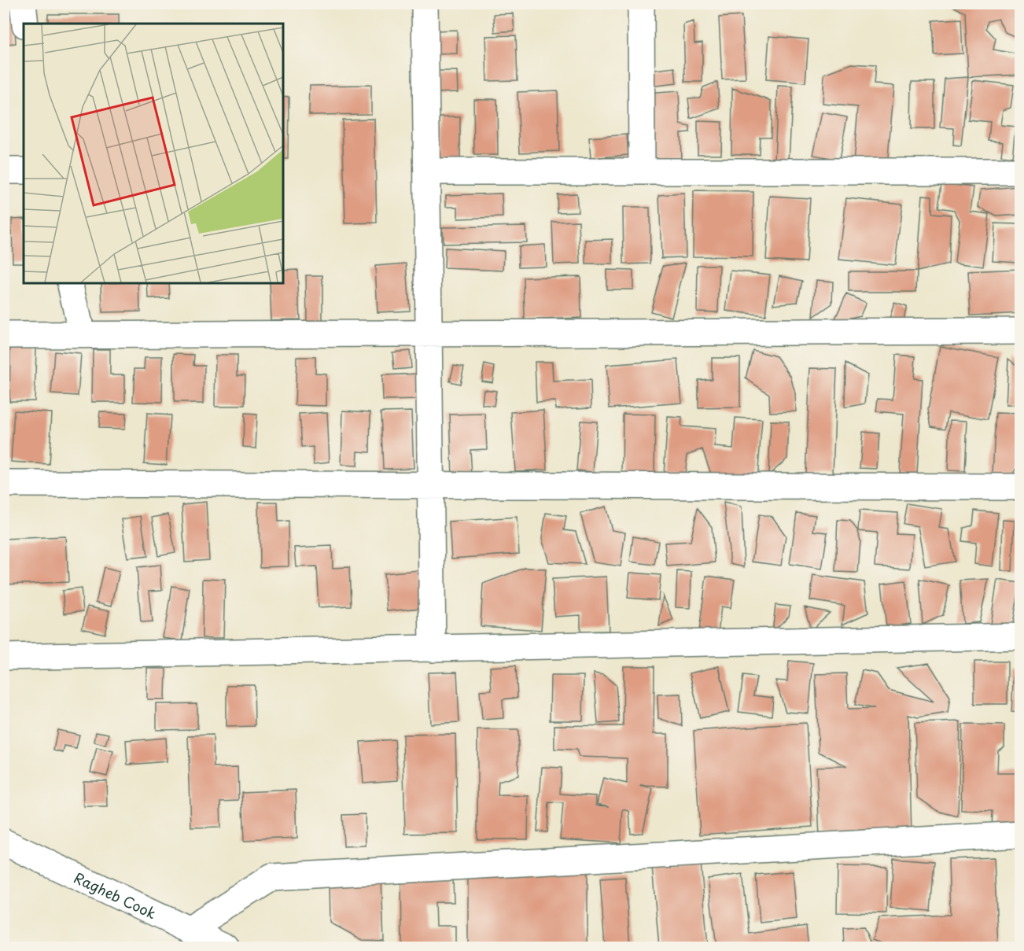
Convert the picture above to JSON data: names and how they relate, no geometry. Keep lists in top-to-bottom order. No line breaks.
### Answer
{"streets":{"street":["Ragheb Cook"]}}
